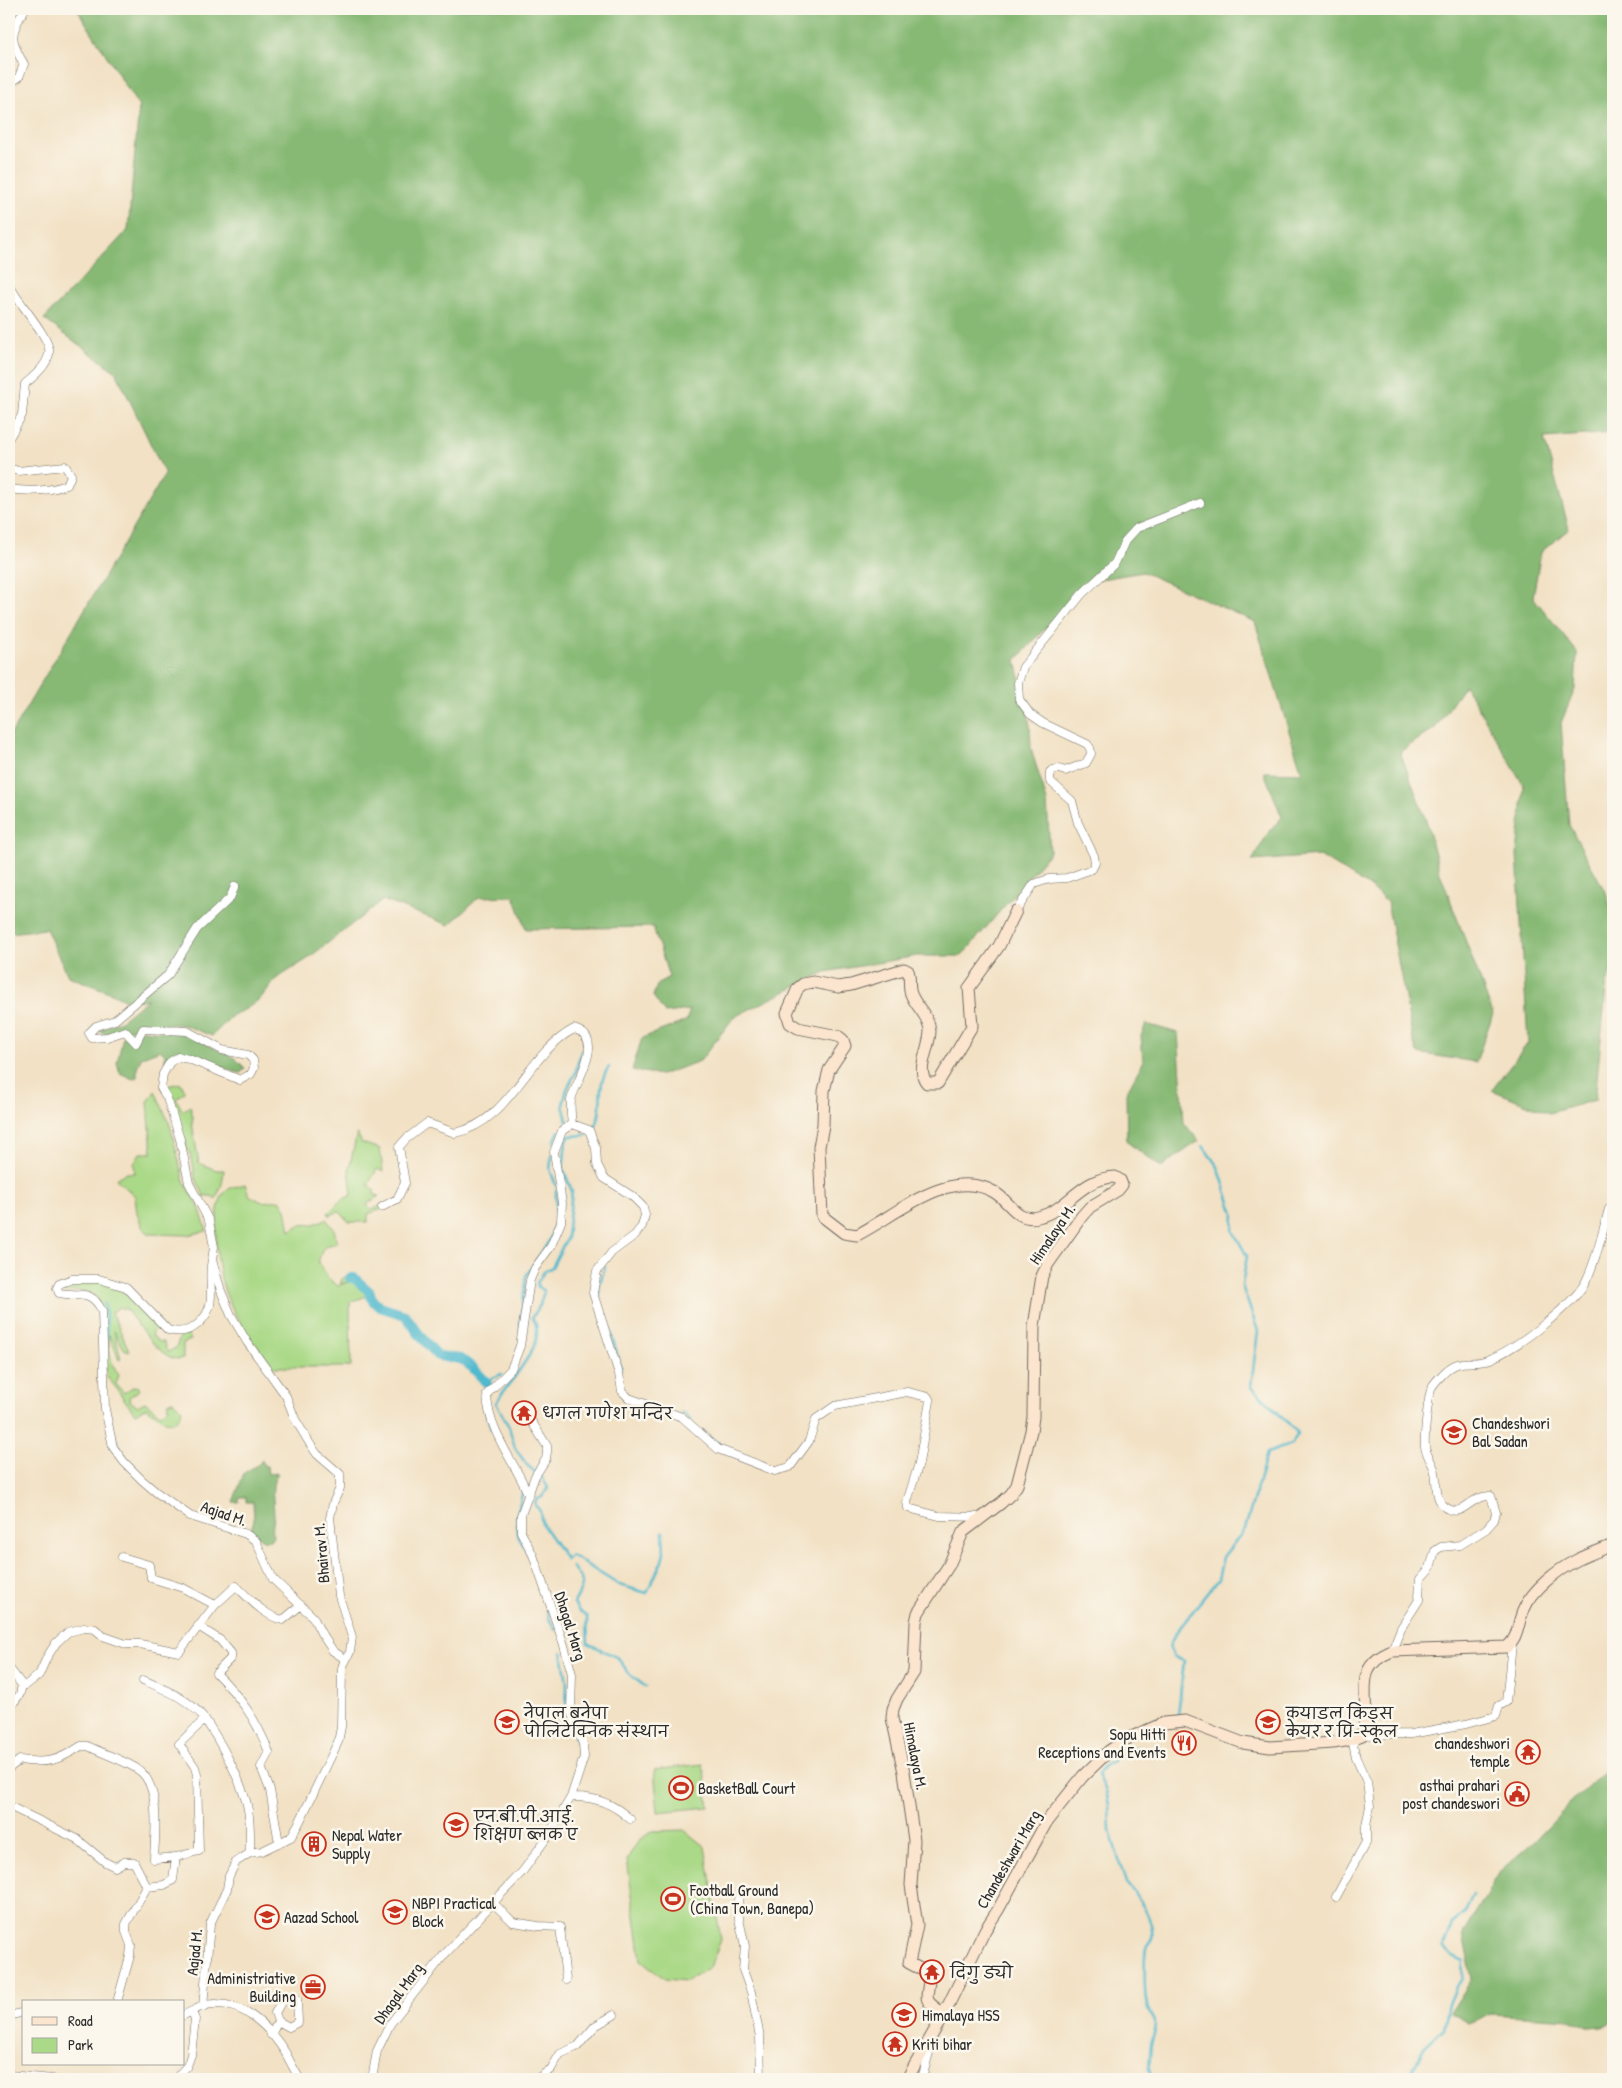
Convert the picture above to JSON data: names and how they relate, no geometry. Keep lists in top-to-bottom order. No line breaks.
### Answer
{"streets":{"street":["Himalaya M.","Aajad M.","Bhairav M.","Dhagal Marg","Chandeshwari Marg"]},"crossings":[["Himalaya M.","Chandeshwari Marg"],["Aajad M.","Bhairav M."]],"places":{"temple":["धगल गणेश मन्दिर","chandeshwori temple","दिगु ड्यो","Kriti bihar"],"school or university":["Chandeshwori Bal Sadan","नेपाल बनेपा पोलिटेक्निक संस्थान","क्र्याडल किड्स केयर र प्रि-स्कूल","एन.बी.पी.आई. शिक्षण ब्लक ए","NBPI Practical Block","Aazad School","Himalaya HSS"],"restaurant":["Sopu Hitti Receptions and Events"],"sports":["BasketBall Court","Football Ground (China Town, Banepa)"],"public building":["asthai prahari post chandeswori"],"building":["Nepal Water Supply"],"office":["Administriative Building"]},"legend":["Road","Park"]}
